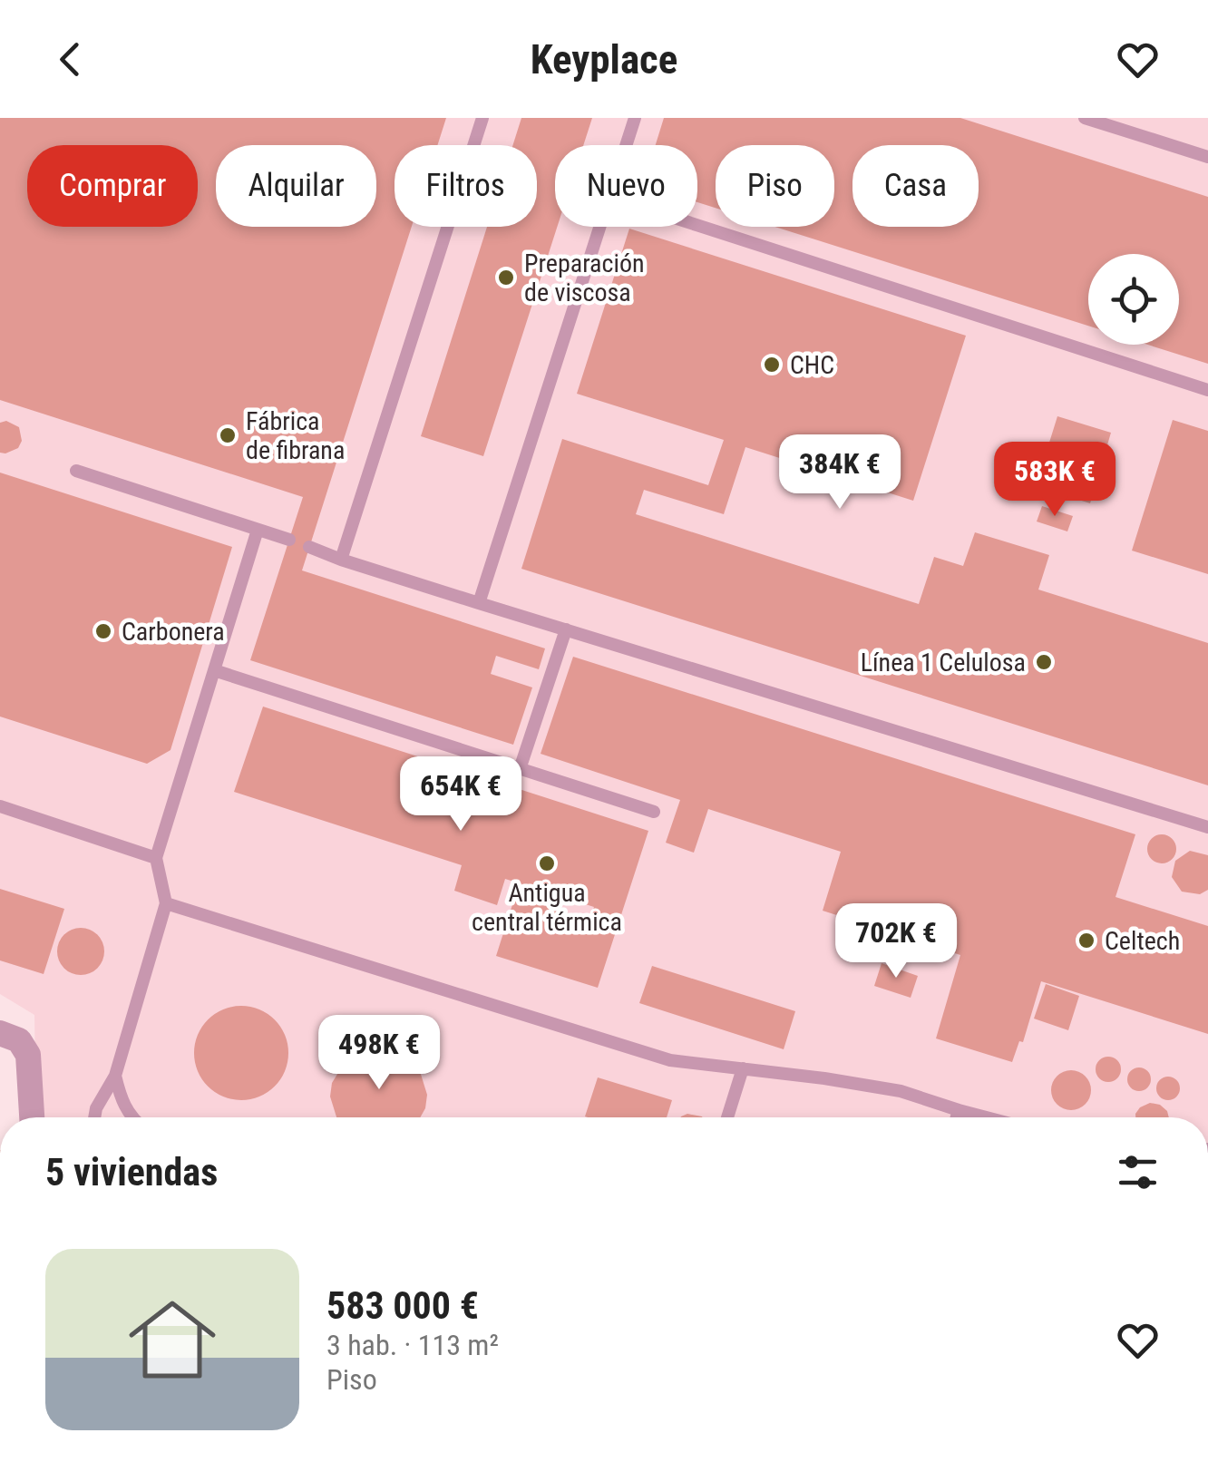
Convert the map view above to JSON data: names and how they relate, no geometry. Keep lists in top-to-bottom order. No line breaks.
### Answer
{"places":["Preparación de viscosa","CHC","Fábrica de fibrana","Carbonera","Línea 1 Celulosa","Antigua central térmica","Celtech"],"page":{"header":"Keyplace","chip":["Comprar","Alquilar","Filtros","Nuevo","Piso","Casa"],"price":["384K €","583K €","654K €","702K €","498K €"],"heading":"5 viviendas","list":[{"name":"583 000 €","note":"3 hab. · 113 m² · Piso"}]}}
